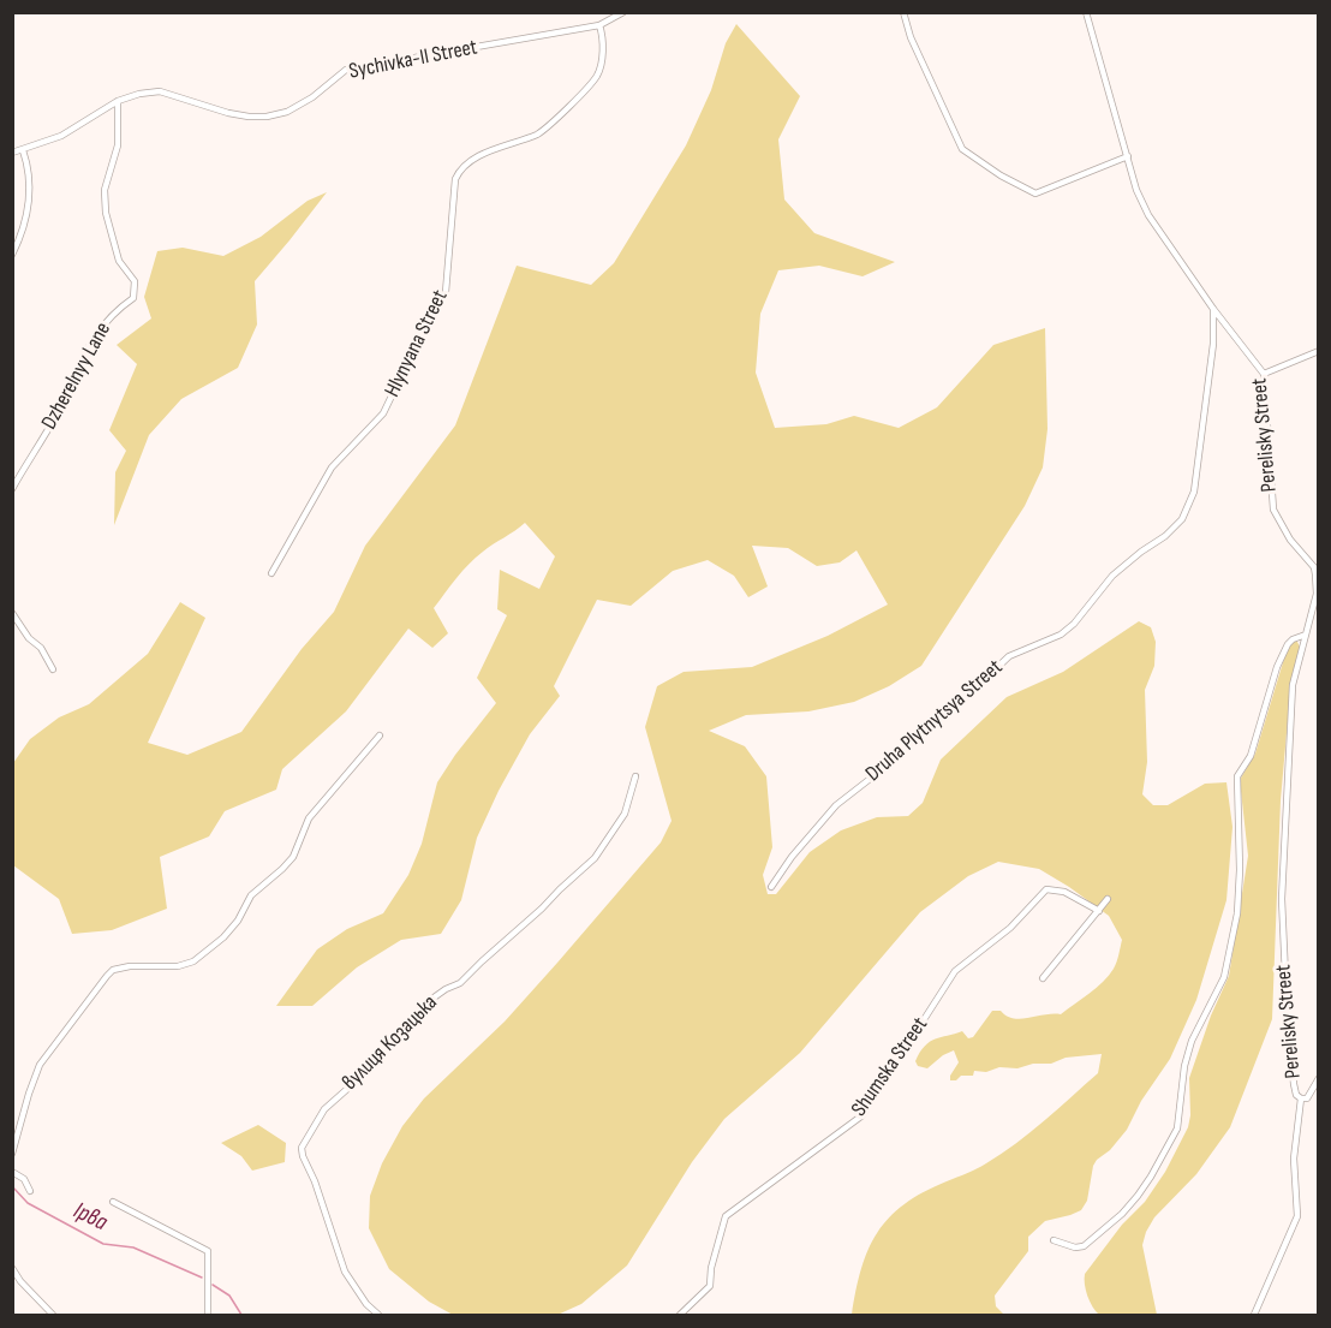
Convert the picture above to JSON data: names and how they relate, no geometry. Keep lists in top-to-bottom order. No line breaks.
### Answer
{"streets":{"street":["Sychivka-II Street","Hlynyana Street","Dzherelnyy Lane","Perelisky Street","Druha Plytnytsya Street","вулиця Козацька","Shumska Street"]},"crossings":[["Sychivka-II Street","Hlynyana Street"],["Sychivka-II Street","Dzherelnyy Lane"],["Perelisky Street","Druha Plytnytsya Street"]],"water":["Ірва"]}
